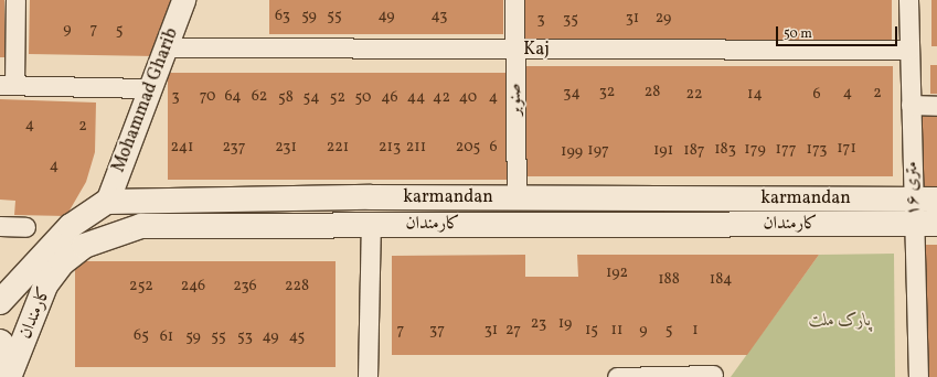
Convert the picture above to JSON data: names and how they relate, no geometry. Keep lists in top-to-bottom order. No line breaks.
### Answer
{"streets":{"main road":["karmandan","کارمندان"],"street":["Kaj","صنوبر","Mohammad Gharib","۱۶ متری"]},"crossings":[["Kaj","صنوبر"],["Kaj","Mohammad Gharib"],["Kaj","۱۶ متری"],["صنوبر","karmandan"],["Mohammad Gharib","karmandan"],["۱۶ متری","karmandan"],["۱۶ متری","کارمندان"]],"parks":["پارک ملت"],"house_numbers":["63","59","55","49","43","31","29","3","35","9","7","5","32","28","34","4","2","22","14","6","3","70","64","62","58","54","52","50","46","44","42","40","4","4","2","241","237","231","221","213","211","205","6","171","183","179","177","173","197","191","187","199","4","192","188","184","252","246","236","228","23","19","7","37","31","27","15","11","9","5","1","65","61","59","55","53","49","45"],"scale_bar":"50 m"}
